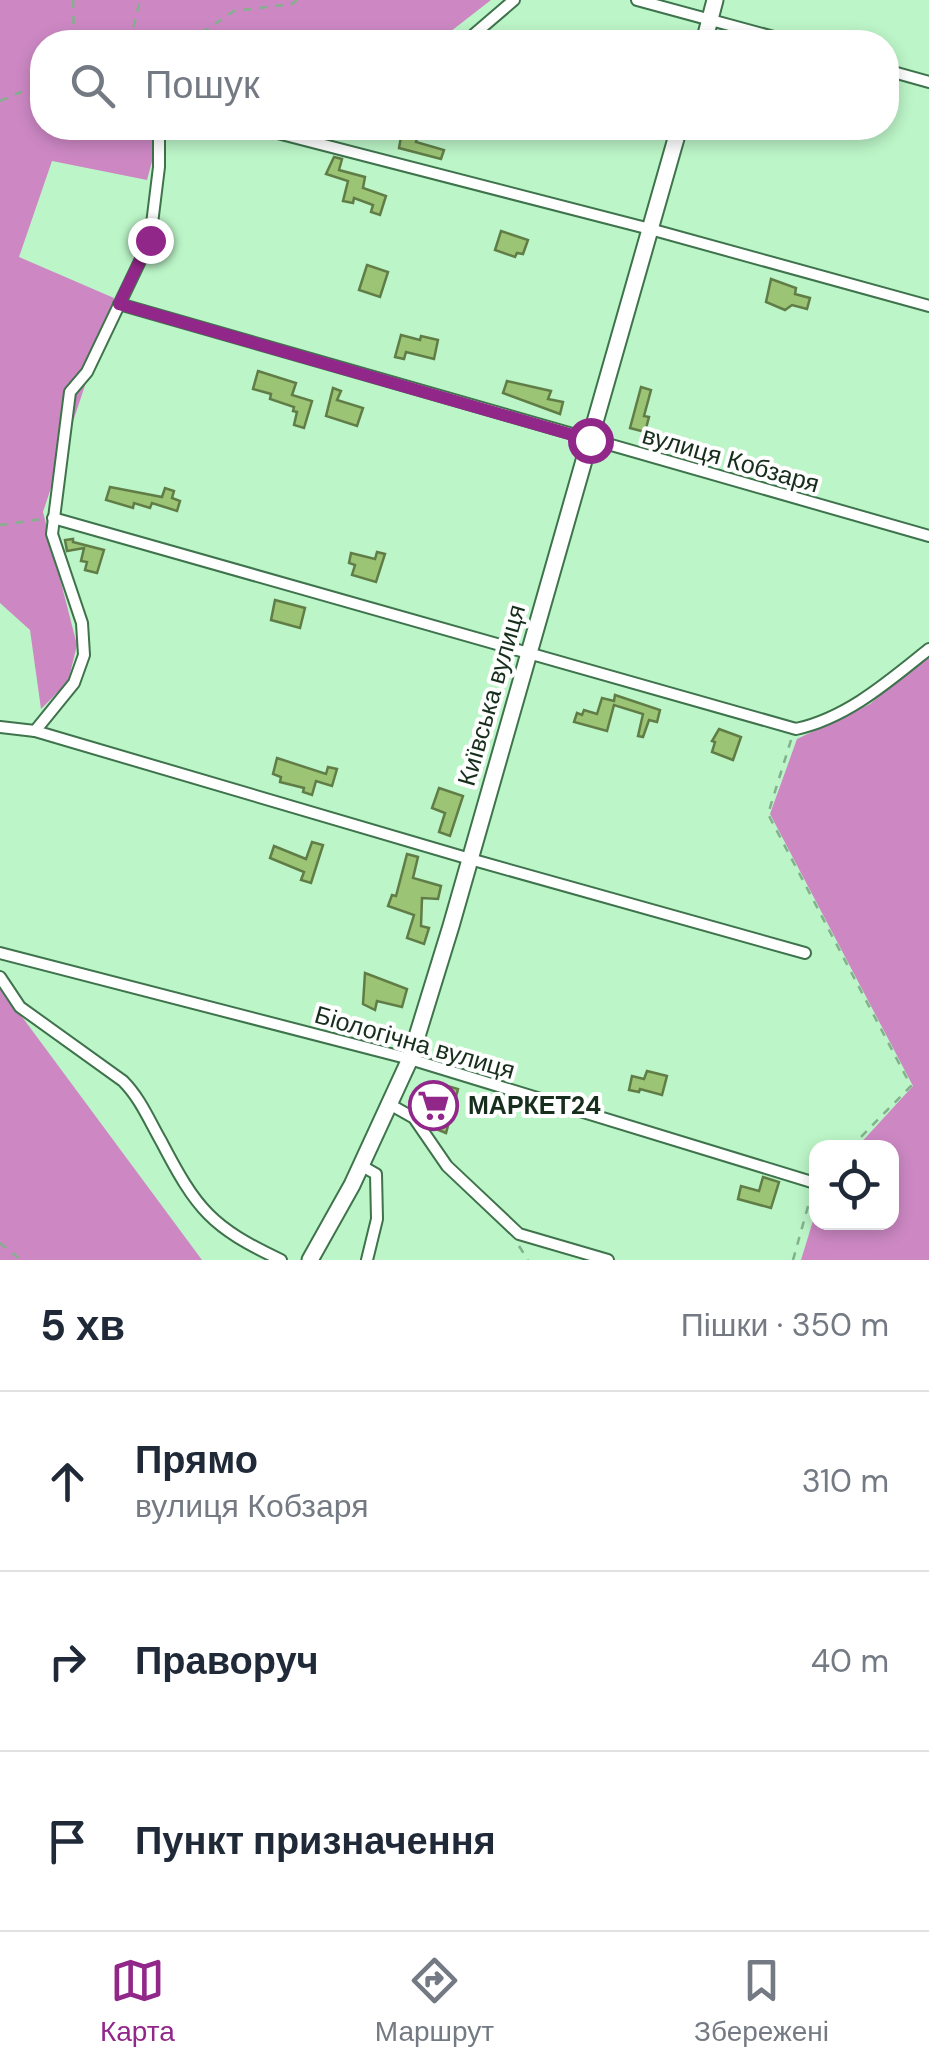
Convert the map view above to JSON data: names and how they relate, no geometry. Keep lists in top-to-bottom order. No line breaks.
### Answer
{"streets":{"highway":["Київська вулиця"],"street":["вулиця Кобзаря","Біологічна вулиця"]},"crossings":[["вулиця Кобзаря","Київська вулиця"],["Київська вулиця","Біологічна вулиця"]],"places":{"supermarket":["МАРКЕТ24"]},"page":{"search":"Пошук","heading":["5 хв","Пішки · 350 m"],"list":[["Прямо","вулиця Кобзаря","310 m"],["Праворуч","40 m"],"Пункт призначення"],"nav":["Карта","Маршрут","Збережені"]}}
